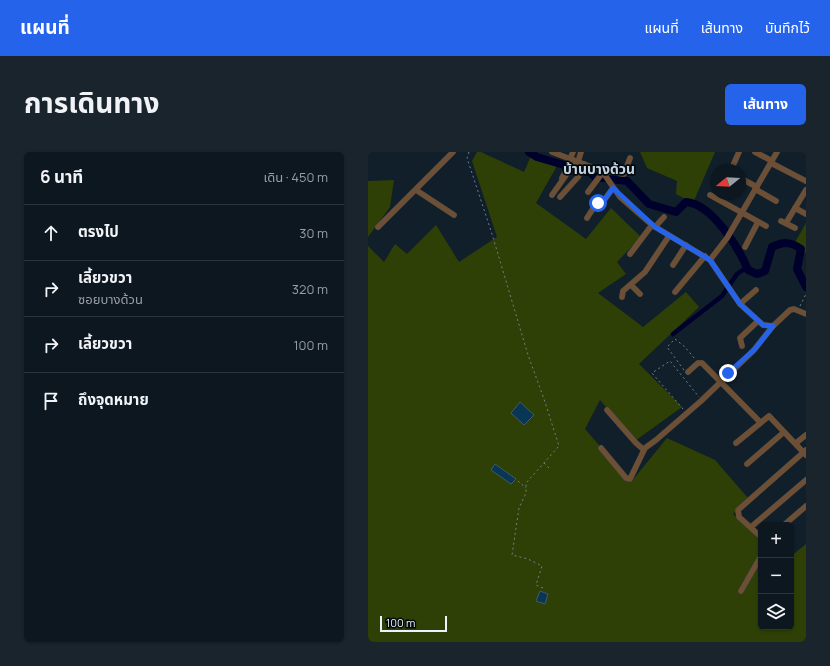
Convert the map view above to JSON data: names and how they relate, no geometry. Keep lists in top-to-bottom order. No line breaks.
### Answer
{"districts":["บ้านบางด้วน"],"scale_bar":"100 m","north":"left","page":{"header":"แผนที่","nav":["แผนที่","เส้นทาง","บันทึกไว้"],"title":"การเดินทาง","buttons":"เส้นทาง","heading":["6 นาที","เดิน · 450 m"],"list":[["ตรงไป","30 m"],["เลี้ยวขวา","ซอยบางด้วน","320 m"],["เลี้ยวขวา","100 m"],"ถึงจุดหมาย"],"map_buttons":["+","−"],"scale":"100 m"}}
